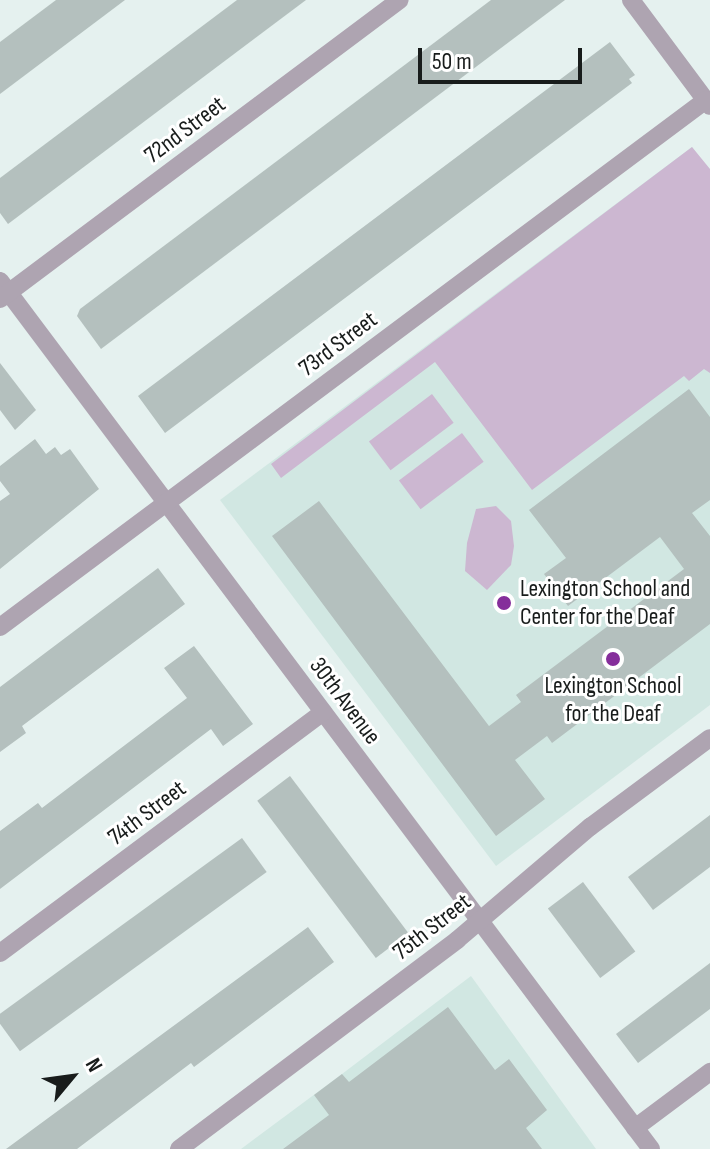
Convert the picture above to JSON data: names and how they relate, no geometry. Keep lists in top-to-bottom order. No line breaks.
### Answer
{"streets":{"street":["72nd Street","73rd Street","30th Avenue","74th Street","75th Street"]},"crossings":[["72nd Street","30th Avenue"],["73rd Street","30th Avenue"],["30th Avenue","74th Street"],["30th Avenue","75th Street"]],"places":["Lexington School and Center for the Deaf","Lexington School for the Deaf"],"scale_bar":"50 m","north":"top right"}
